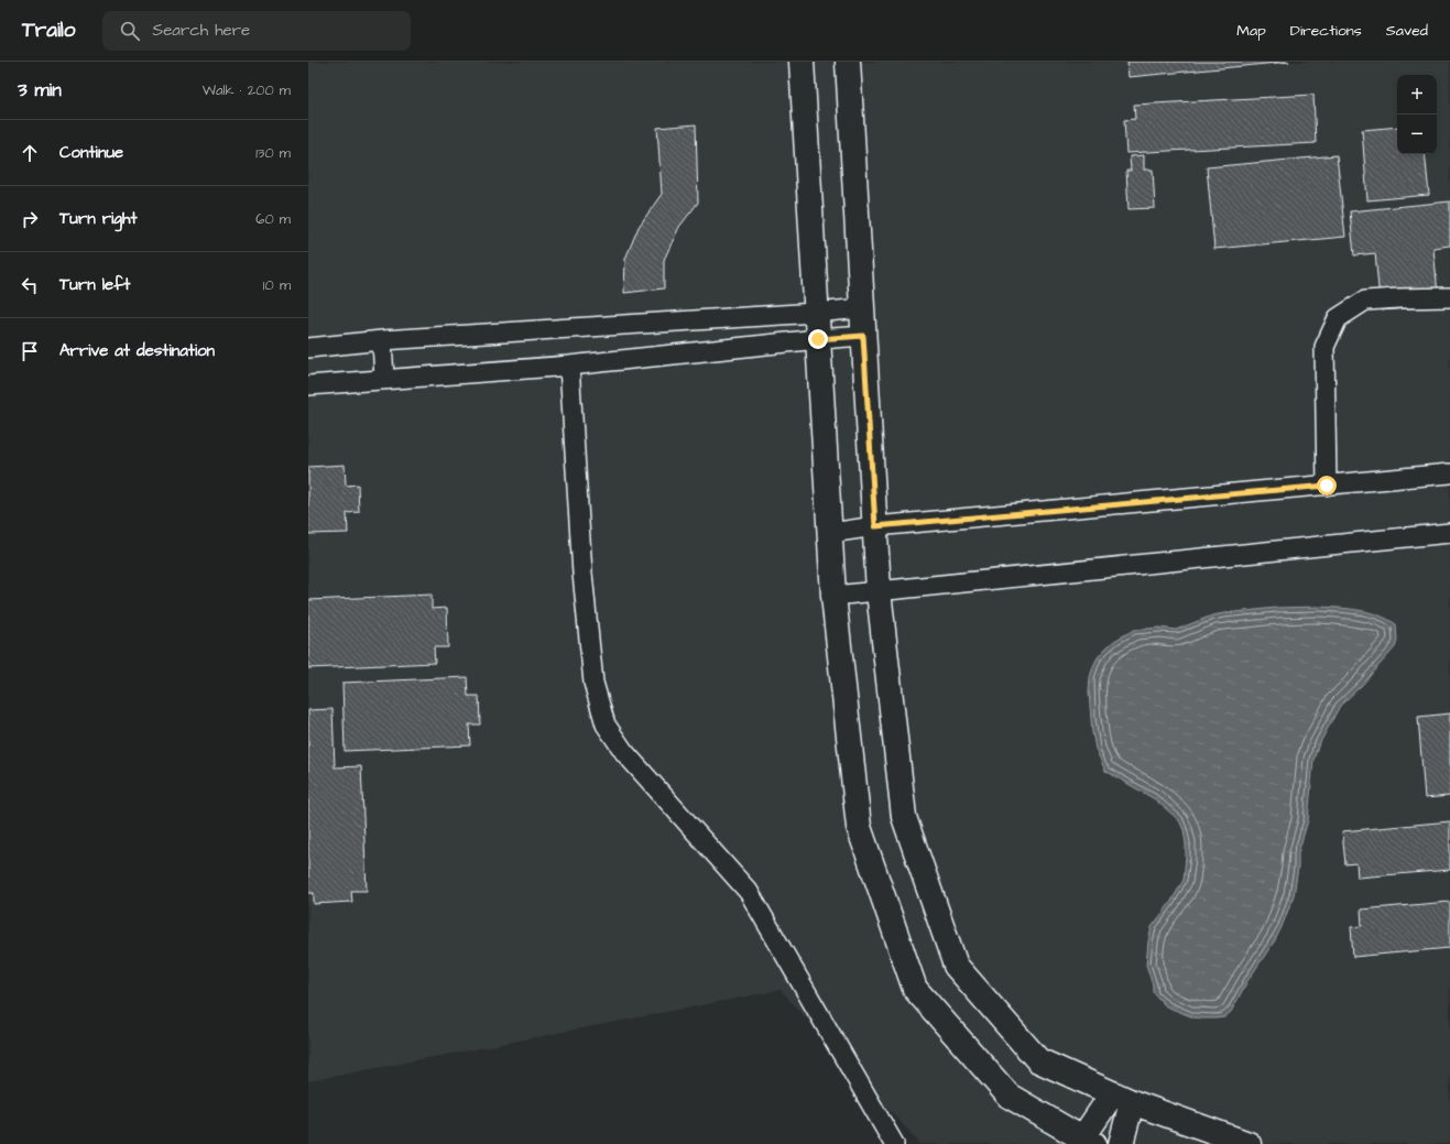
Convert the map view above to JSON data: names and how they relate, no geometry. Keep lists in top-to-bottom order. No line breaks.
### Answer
{"page":{"header":"Trailo","search":"Search here","nav":["Map","Directions","Saved"],"heading":["3 min","Walk · 200 m"],"map_buttons":["+","−"],"list":[["Continue","130 m"],["Turn right","60 m"],["Turn left","10 m"],"Arrive at destination"]}}
